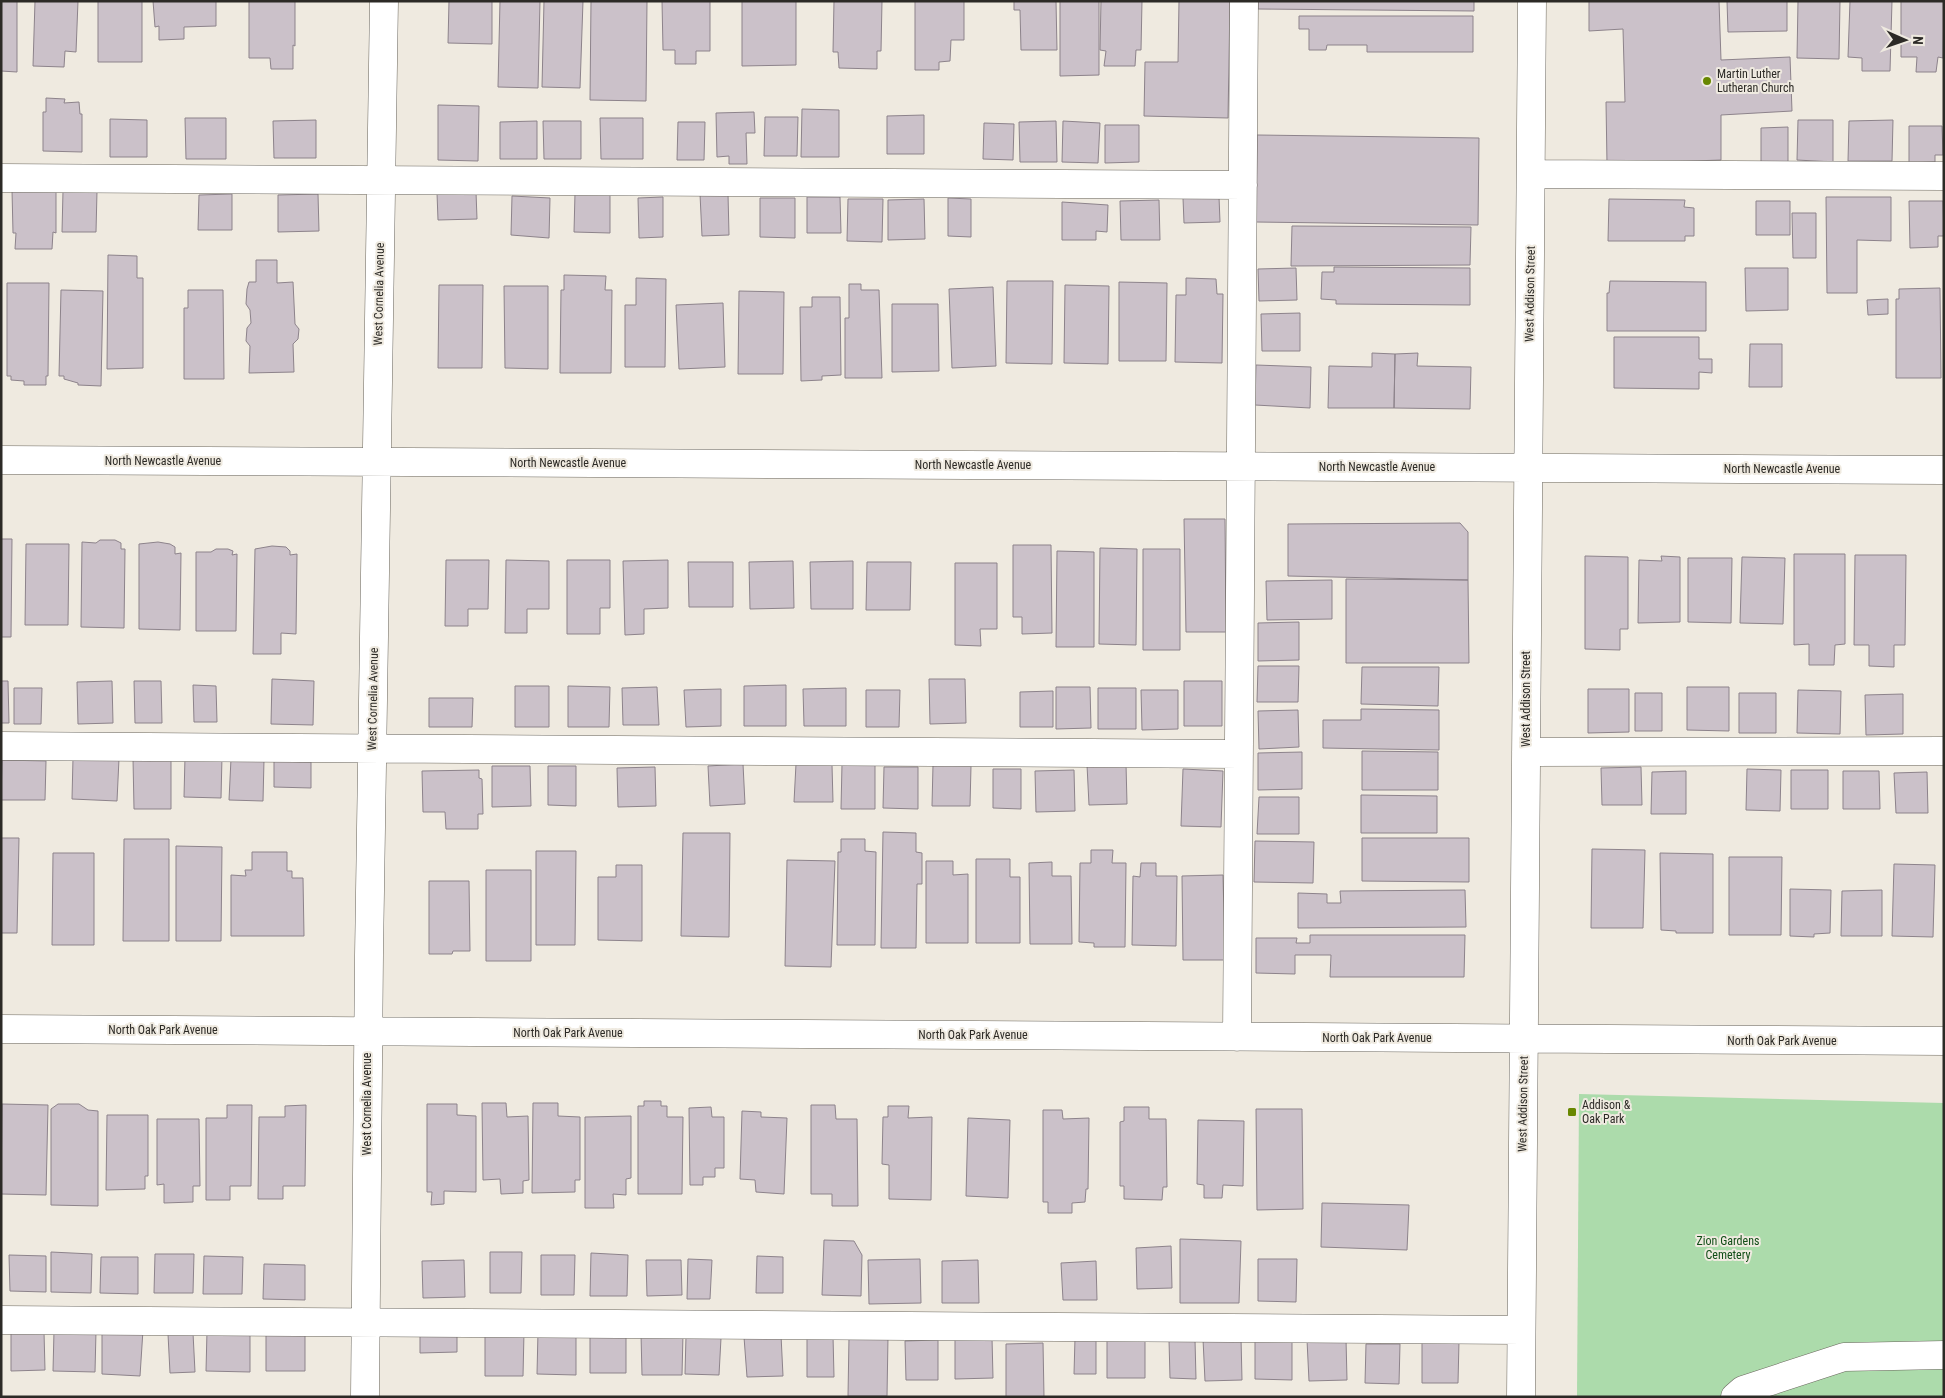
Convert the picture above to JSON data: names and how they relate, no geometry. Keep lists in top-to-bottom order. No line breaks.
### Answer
{"streets":{"street":["West Cornelia Avenue","West Addison Street","North Newcastle Avenue","North Oak Park Avenue"]},"crossings":[["West Cornelia Avenue","North Newcastle Avenue"],["West Cornelia Avenue","North Oak Park Avenue"],["West Addison Street","North Newcastle Avenue"],["West Addison Street","North Oak Park Avenue"]],"parks":["Zion Gardens Cemetery"],"places":{"other":["Martin Luther Lutheran Church"],"transit":["Addison & Oak Park"]},"north":"right"}
